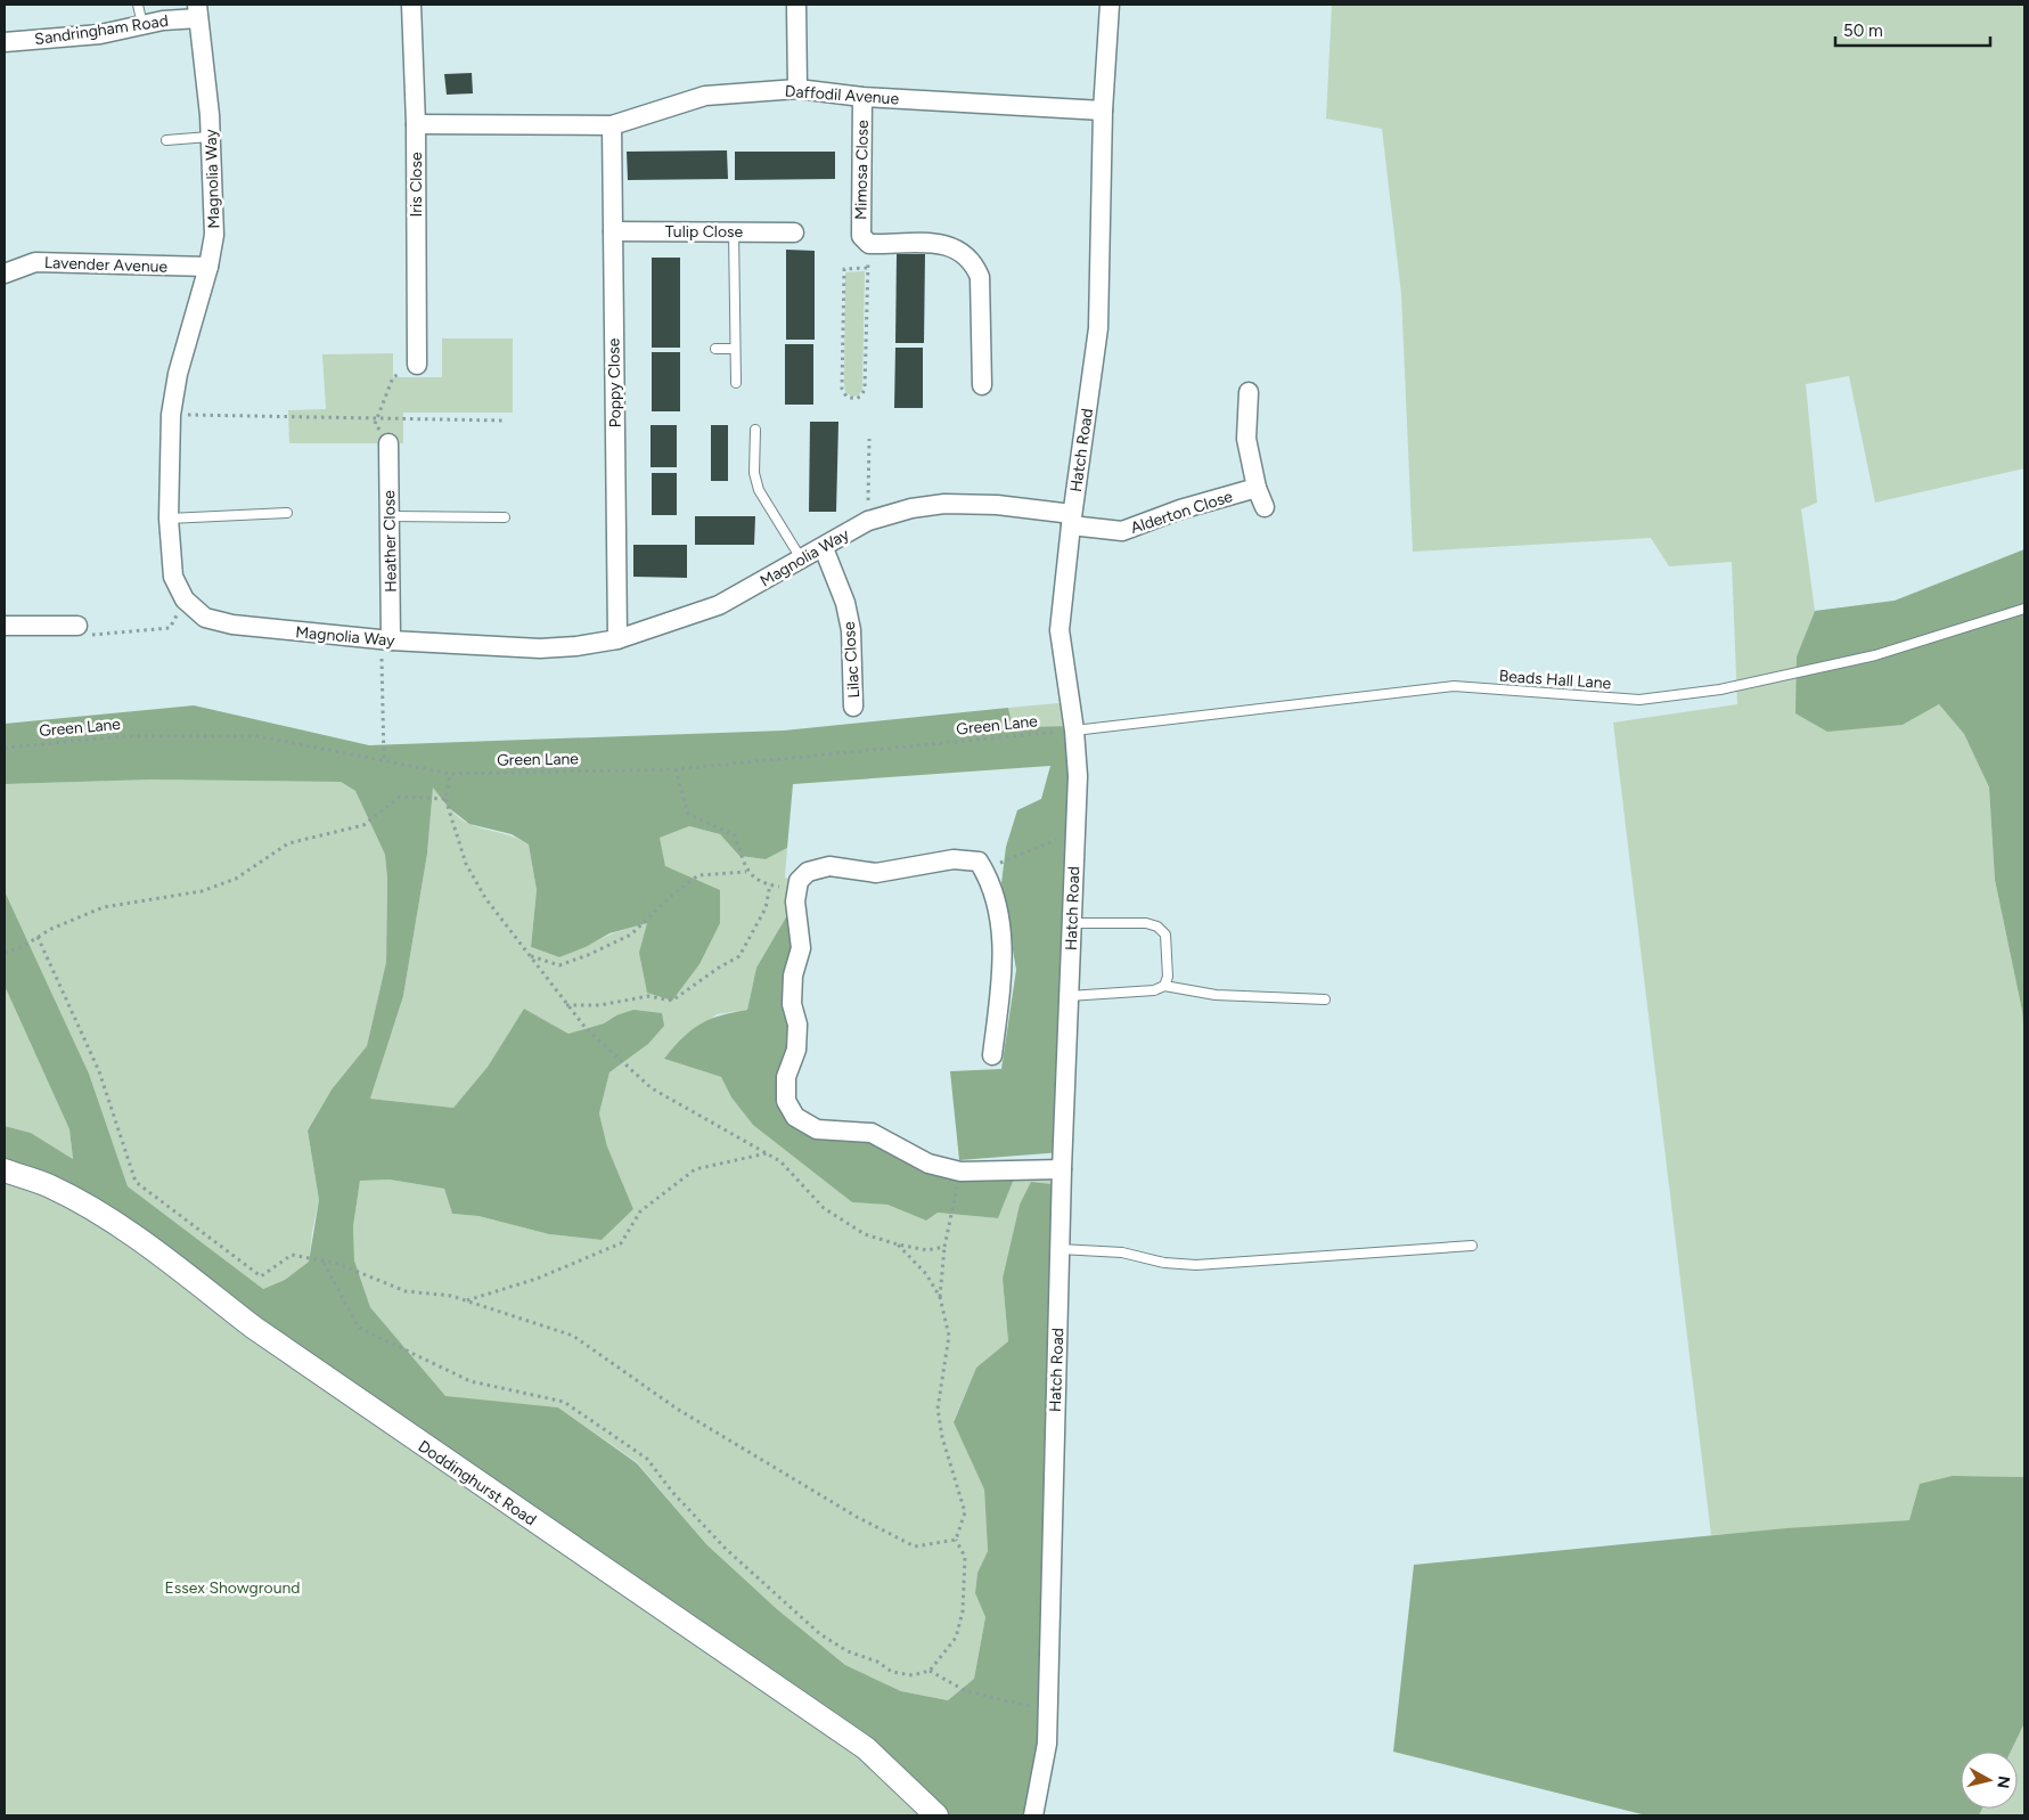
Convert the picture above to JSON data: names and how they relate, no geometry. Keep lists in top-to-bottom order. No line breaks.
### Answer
{"streets":{"street":["Sandringham Road","Daffodil Avenue","Mimosa Close","Magnolia Way","Iris Close","Tulip Close","Lavender Avenue","Poppy Close","Hatch Road","Alderton Close","Heather Close","Lilac Close","Doddinghurst Road"],"lane":["Beads Hall Lane"],"path":["Green Lane"]},"crossings":[["Sandringham Road","Magnolia Way"],["Daffodil Avenue","Mimosa Close"],["Daffodil Avenue","Iris Close"],["Daffodil Avenue","Poppy Close"],["Daffodil Avenue","Hatch Road"],["Magnolia Way","Lavender Avenue"],["Magnolia Way","Poppy Close"],["Magnolia Way","Hatch Road"],["Magnolia Way","Alderton Close"],["Magnolia Way","Heather Close"],["Magnolia Way","Lilac Close"],["Tulip Close","Poppy Close"],["Hatch Road","Alderton Close"],["Hatch Road","Beads Hall Lane"],["Hatch Road","Green Lane"],["Beads Hall Lane","Green Lane"]],"parks":["Essex Showground"],"scale_bar":"50 m","north":"right"}
